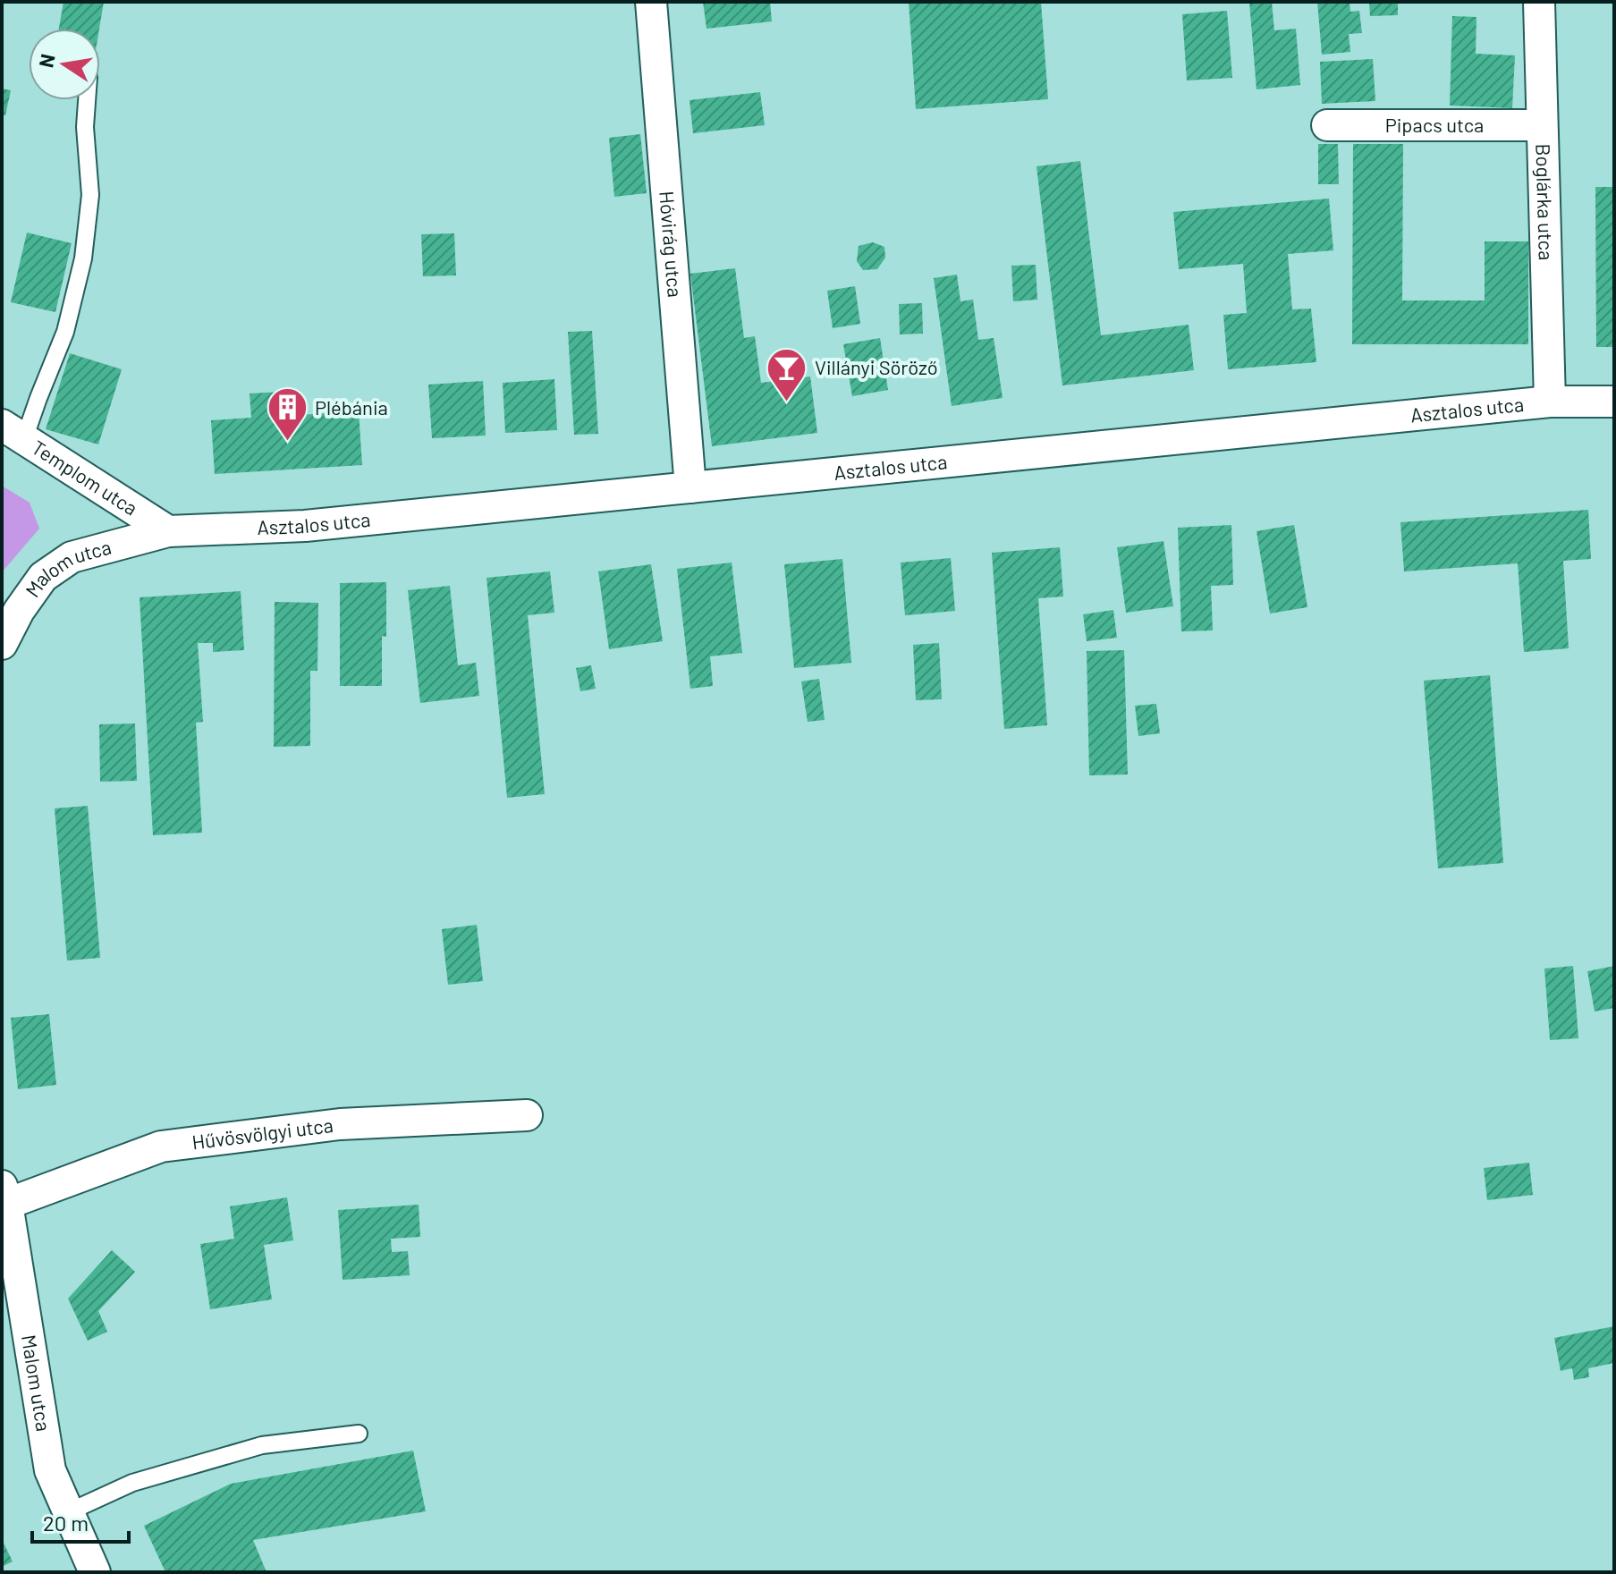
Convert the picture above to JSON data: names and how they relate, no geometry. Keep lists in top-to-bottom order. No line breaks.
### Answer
{"streets":{"street":["Pipacs utca","Boglárka utca","Hóvirág utca","Asztalos utca","Templom utca","Malom utca","Hűvösvölgyi utca"]},"crossings":[["Pipacs utca","Boglárka utca"],["Boglárka utca","Asztalos utca"],["Hóvirág utca","Asztalos utca"],["Asztalos utca","Templom utca"],["Asztalos utca","Malom utca"],["Templom utca","Malom utca"],["Malom utca","Hűvösvölgyi utca"]],"places":{"bar":["Villányi Söröző"],"building":["Plébánia"]},"scale_bar":"20 m","north":"left"}
